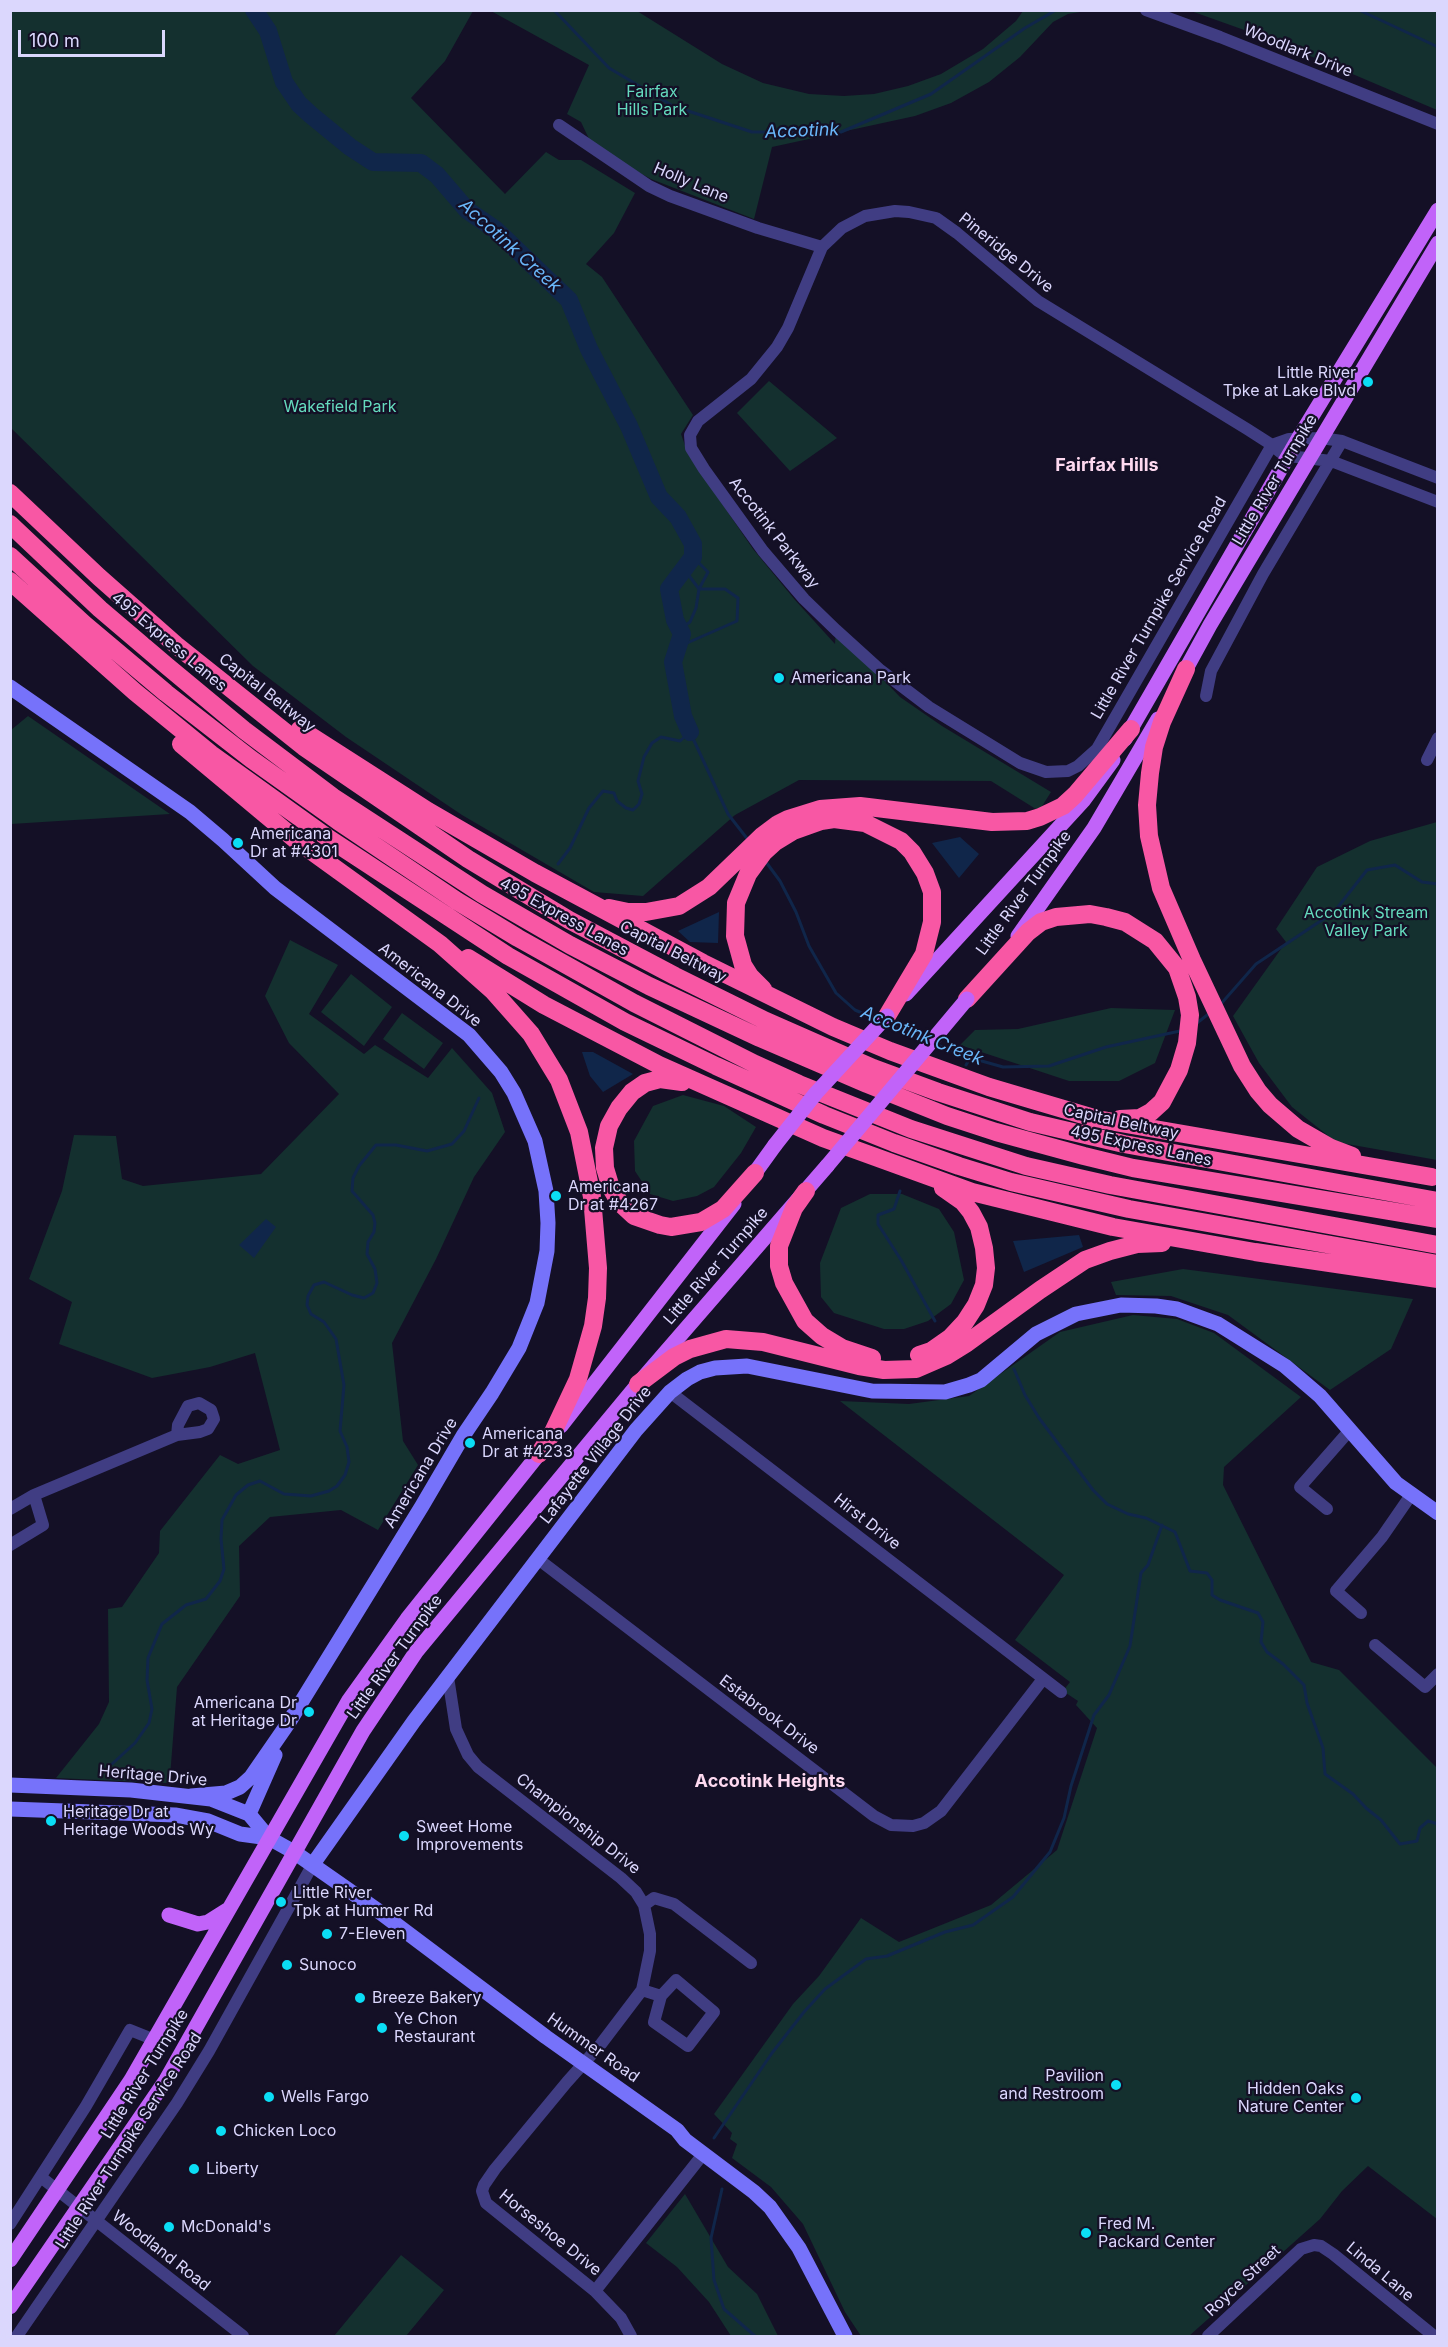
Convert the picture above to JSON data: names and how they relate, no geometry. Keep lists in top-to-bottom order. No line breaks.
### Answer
{"streets":{"highway":["495 Express Lanes","Capital Beltway"],"main road":["Little River Turnpike"],"street":["Woodlark Drive","Holly Lane","Pineridge Drive","Accotink Parkway","Little River Turnpike Service Road","Americana Drive","Lafayette Village Drive","Hirst Drive","Estabrook Drive","Heritage Drive","Championship Drive","Hummer Road","Horseshoe Drive","Woodland Road","Linda Lane","Royce Street"]},"crossings":[["Holly Lane","Pineridge Drive"],["Pineridge Drive","Little River Turnpike"],["Pineridge Drive","Accotink Parkway"],["Pineridge Drive","Little River Turnpike Service Road"],["Little River Turnpike","Little River Turnpike Service Road"],["Little River Turnpike","Heritage Drive"],["Little River Turnpike","Hummer Road"],["Little River Turnpike","Woodland Road"],["Accotink Parkway","Little River Turnpike Service Road"],["Little River Turnpike Service Road","Lafayette Village Drive"],["Little River Turnpike Service Road","Hummer Road"],["Little River Turnpike Service Road","Woodland Road"],["Americana Drive","Heritage Drive"],["Lafayette Village Drive","Hirst Drive"],["Lafayette Village Drive","Estabrook Drive"],["Lafayette Village Drive","Championship Drive"],["Lafayette Village Drive","Hummer Road"],["Hirst Drive","Estabrook Drive"],["Heritage Drive","Hummer Road"],["Championship Drive","Hummer Road"],["Championship Drive","Horseshoe Drive"],["Hummer Road","Horseshoe Drive"],["Linda Lane","Royce Street"]],"districts":["Fairfax Hills","Accotink Heights"],"water":["Accotink","Accotink Creek"],"parks":["Fairfax Hills Park","Wakefield Park","Accotink Stream Valley Park"],"places":["Little River Tpke at Lake Blvd","Americana Park","Americana Dr at #4301","Americana Dr at #4267","Americana Dr at #4233","Americana Dr at Heritage Dr","Heritage Dr at Heritage Woods Wy","Sweet Home Improvements","Little River Tpk at Hummer Rd","7-Eleven","Sunoco","Breeze Bakery","Ye Chon Restaurant","Pavilion and Restroom","Wells Fargo","Hidden Oaks Nature Center","Chicken Loco","Liberty","McDonald's","Fred M. Packard Center"],"scale_bar":"100 m"}
